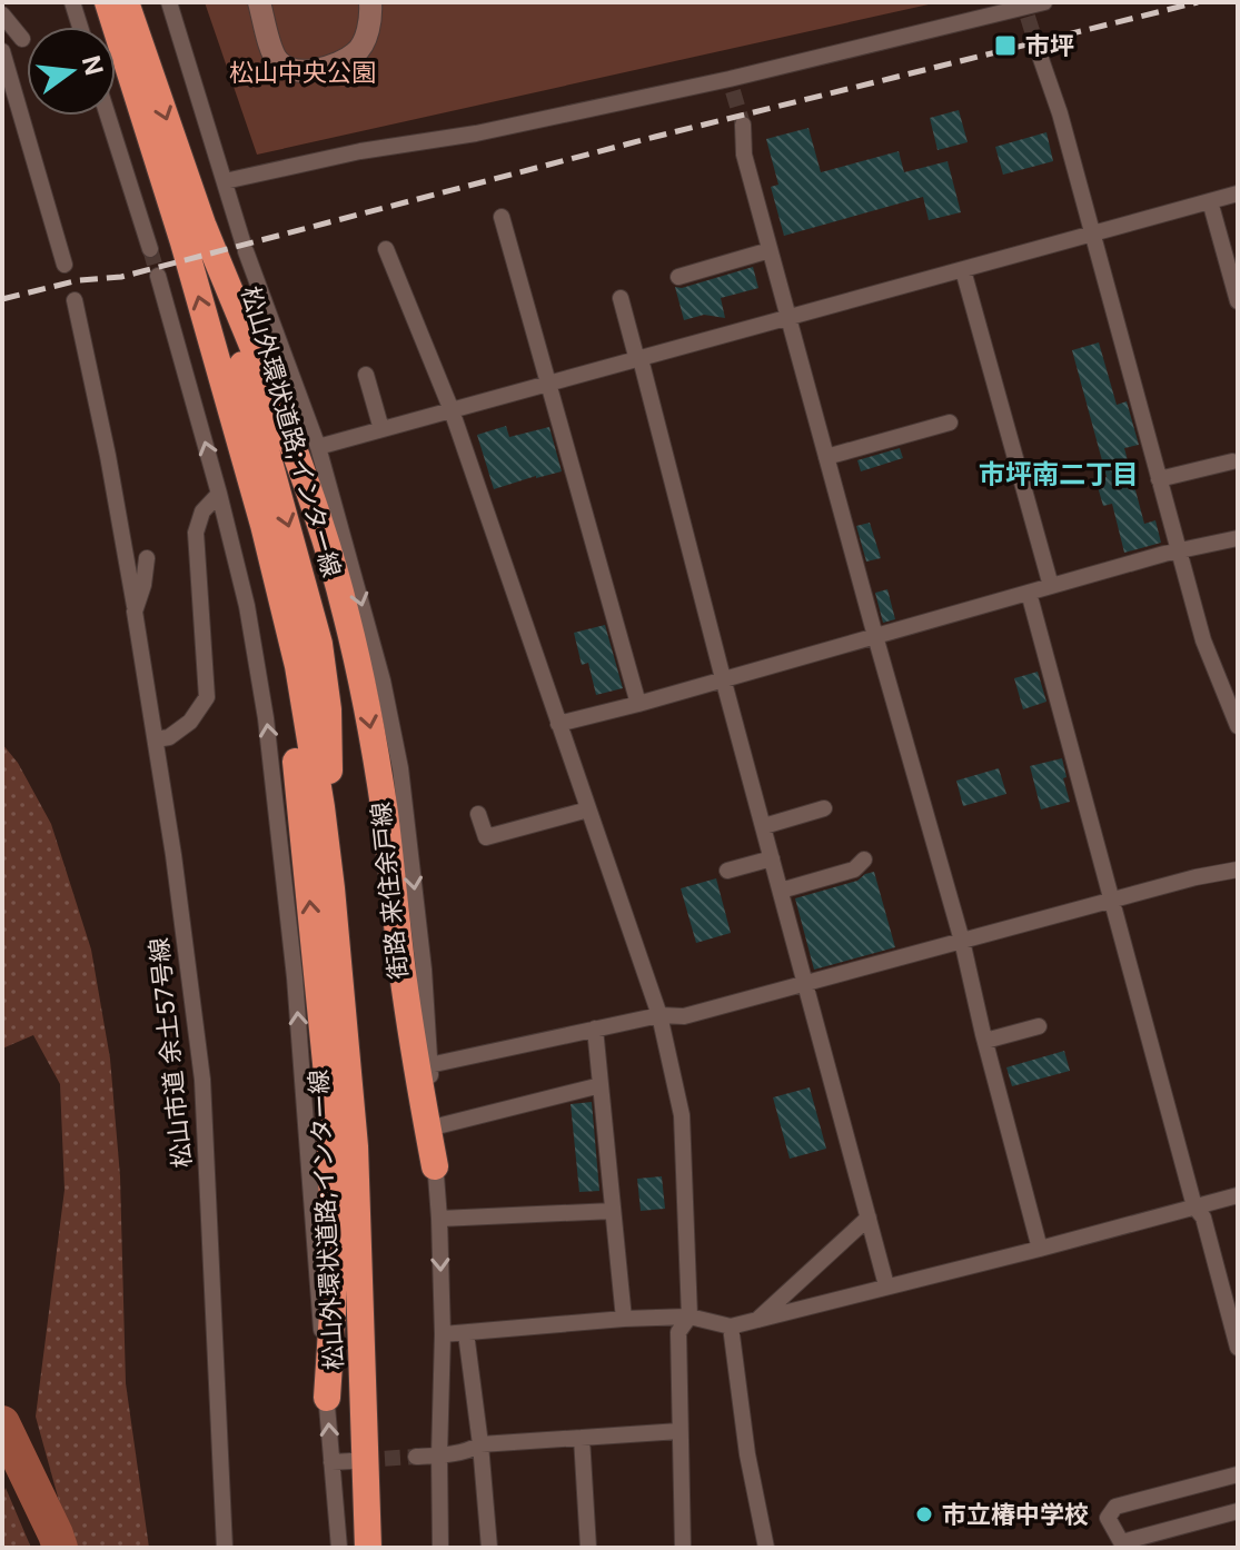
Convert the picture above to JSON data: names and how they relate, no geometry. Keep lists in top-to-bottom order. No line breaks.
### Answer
{"streets":{"highway":["松山外環状道路;インター線"],"street":["街路 来住余戸線","松山市道 余土57号線"]},"districts":["市坪南二丁目"],"parks":["松山中央公園"],"places":{"transit":["市坪"],"other":["市立椿中学校"]},"north":"right"}
